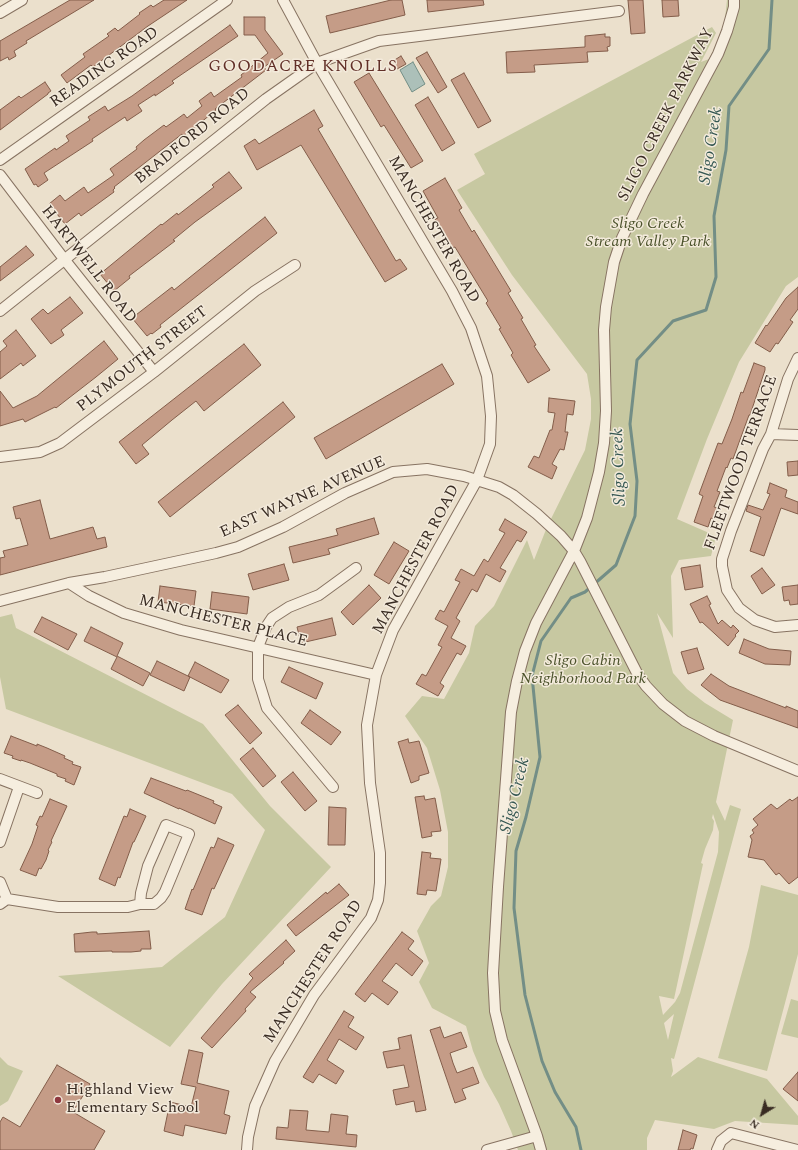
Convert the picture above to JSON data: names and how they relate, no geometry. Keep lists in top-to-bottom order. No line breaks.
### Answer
{"streets":{"street":["READING ROAD","SLIGO CREEK PARKWAY","BRADFORD ROAD","MANCHESTER ROAD","HARTWELL ROAD","PLYMOUTH STREET","FLEETWOOD TERRACE","EAST WAYNE AVENUE","MANCHESTER PLACE"]},"crossings":[["SLIGO CREEK PARKWAY","EAST WAYNE AVENUE"],["BRADFORD ROAD","MANCHESTER ROAD"],["BRADFORD ROAD","HARTWELL ROAD"],["MANCHESTER ROAD","EAST WAYNE AVENUE"],["MANCHESTER ROAD","MANCHESTER PLACE"],["HARTWELL ROAD","PLYMOUTH STREET"],["EAST WAYNE AVENUE","MANCHESTER PLACE"]],"districts":["GOODACRE KNOLLS"],"water":["Sligo Creek"],"parks":["Sligo Creek Stream Valley Park","Sligo Cabin Neighborhood Park"],"places":["Highland View Elementary School"],"north":"bottom left"}
